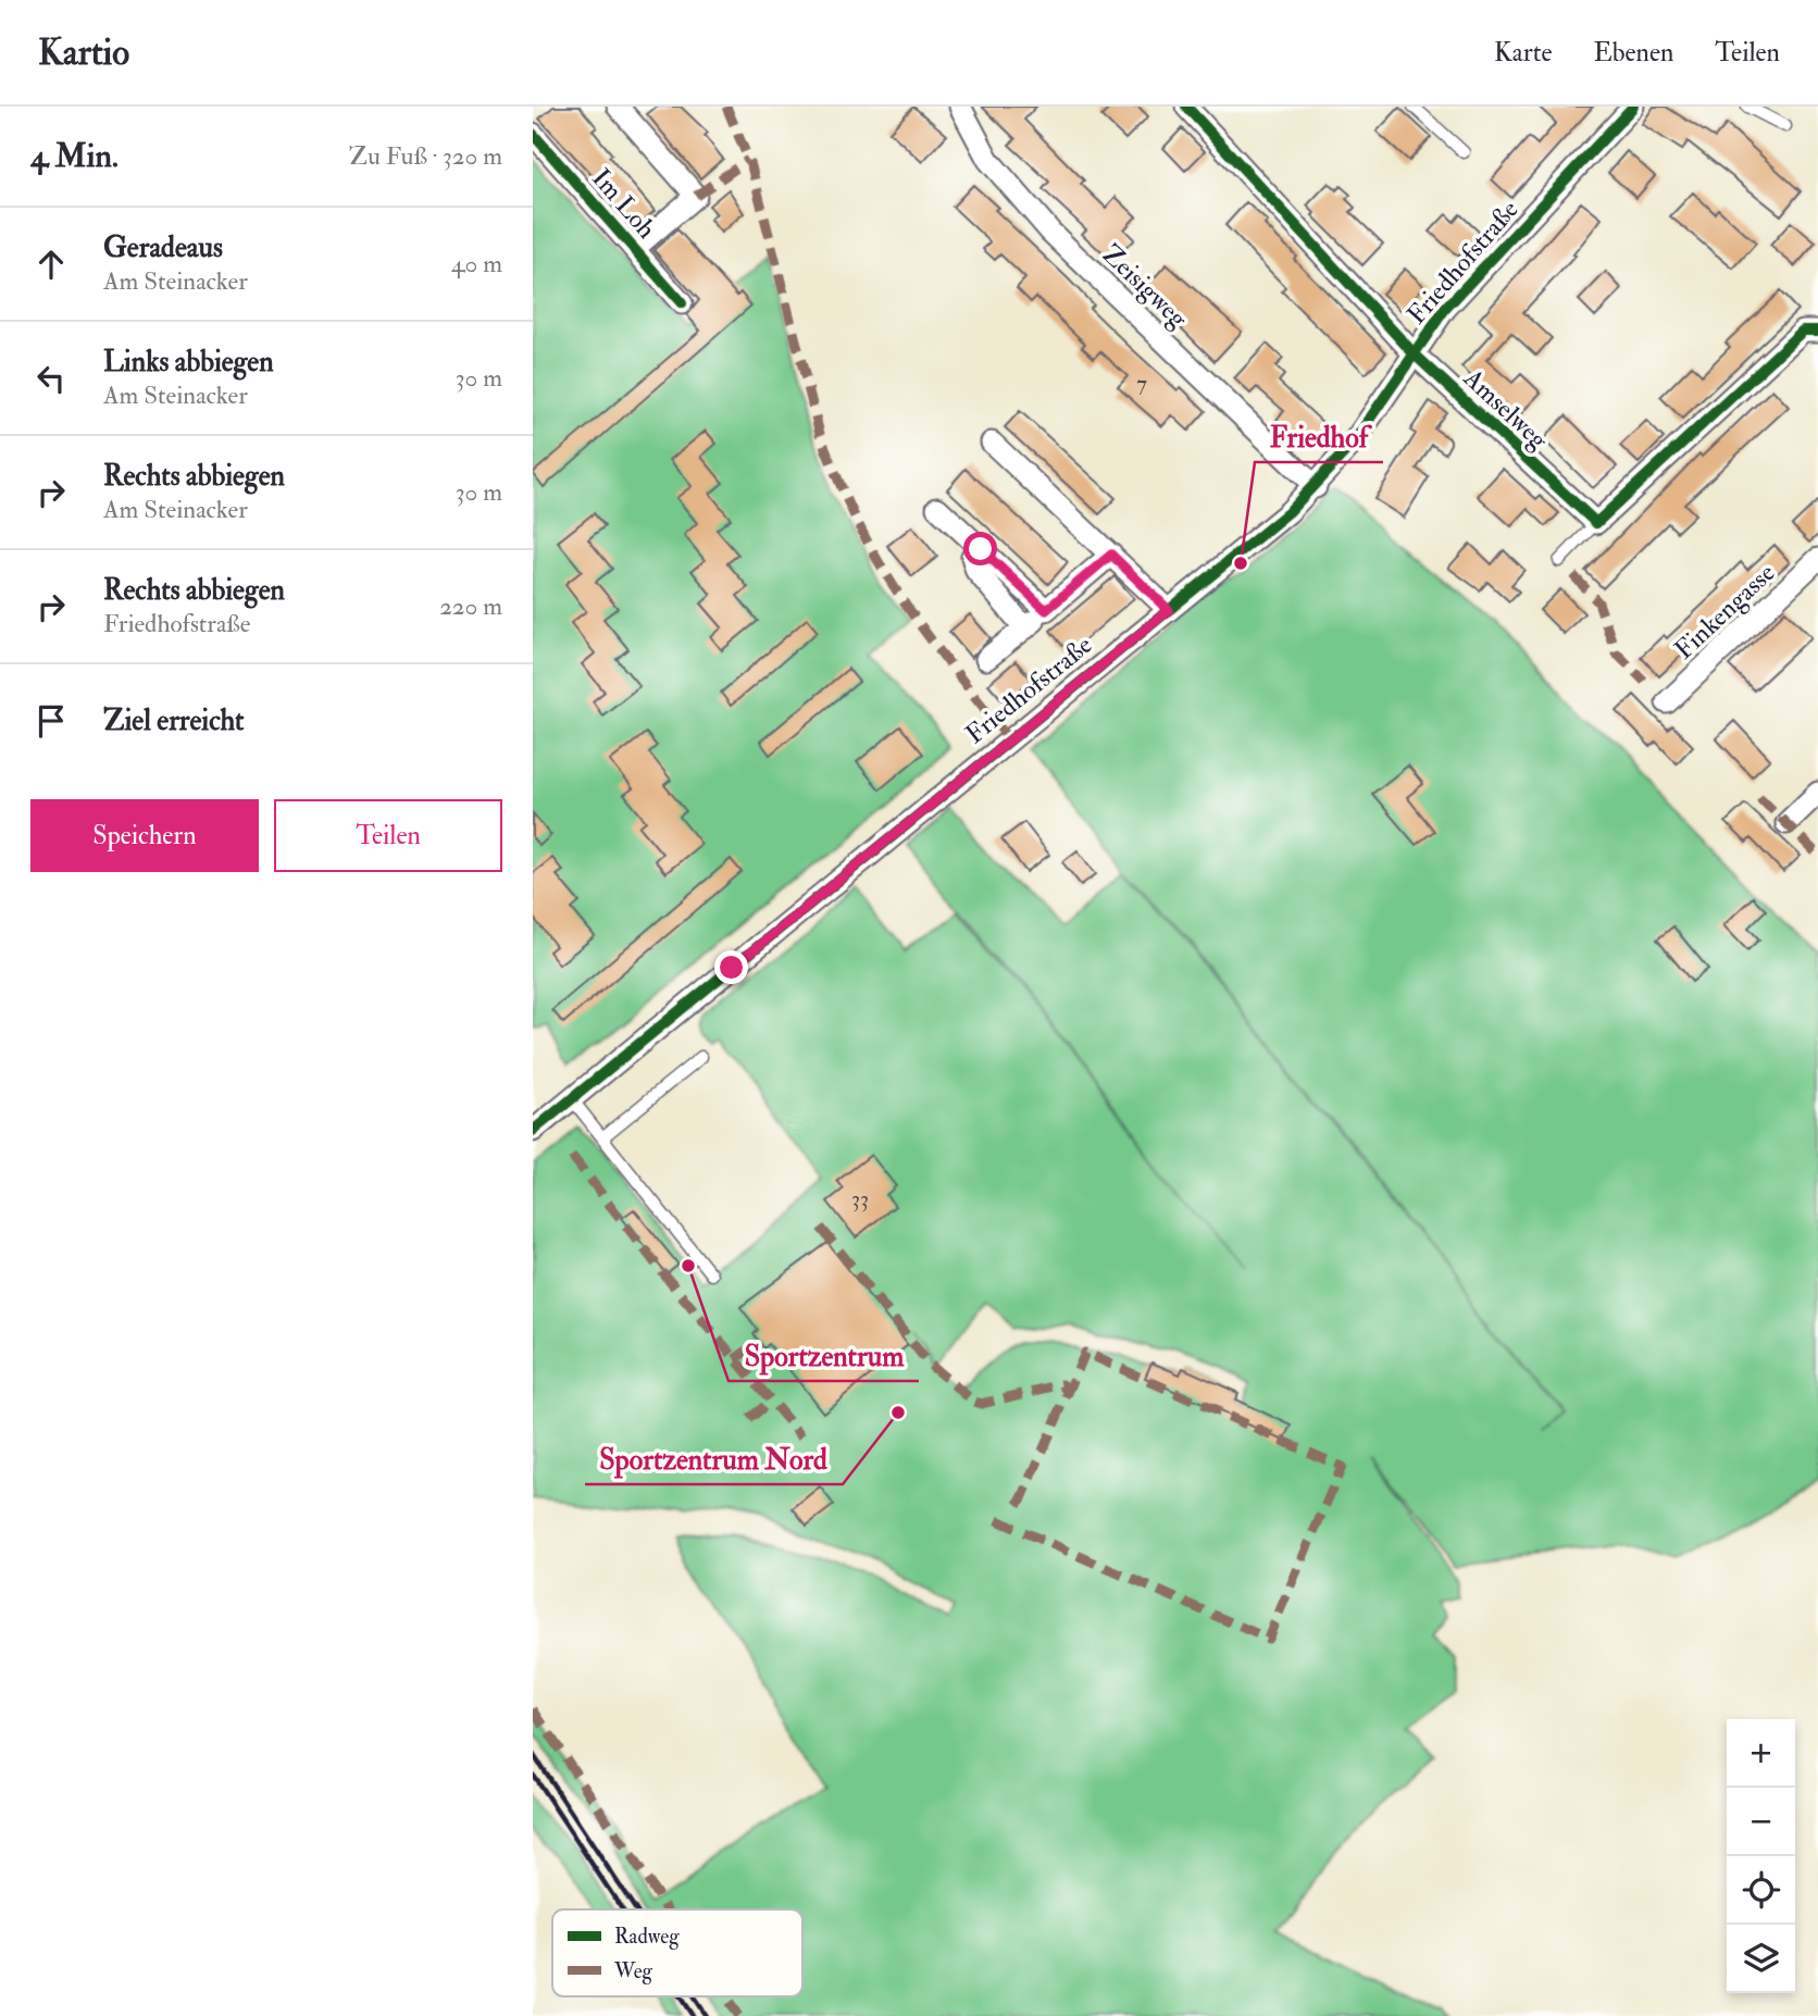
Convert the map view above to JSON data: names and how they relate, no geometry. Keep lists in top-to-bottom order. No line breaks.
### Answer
{"streets":{"street":["Im Loh","Friedhofstraße","Zeisigweg","Amselweg","Finkengasse"]},"crossings":[["Friedhofstraße","Zeisigweg"],["Friedhofstraße","Amselweg"]],"places":["Friedhof","Sportzentrum","Sportzentrum Nord"],"house_numbers":["7","33"],"legend":["Radweg","Weg"],"page":{"header":"Kartio","nav":["Karte","Ebenen","Teilen"],"heading":["4 Min.","Zu Fuß · 320 m"],"list":[["Geradeaus","Am Steinacker","40 m"],["Links abbiegen","Am Steinacker","30 m"],["Rechts abbiegen","Am Steinacker","30 m"],["Rechts abbiegen","Friedhofstraße","220 m"],"Ziel erreicht"],"buttons":["Speichern","Teilen"],"map_buttons":["+","−"]}}
